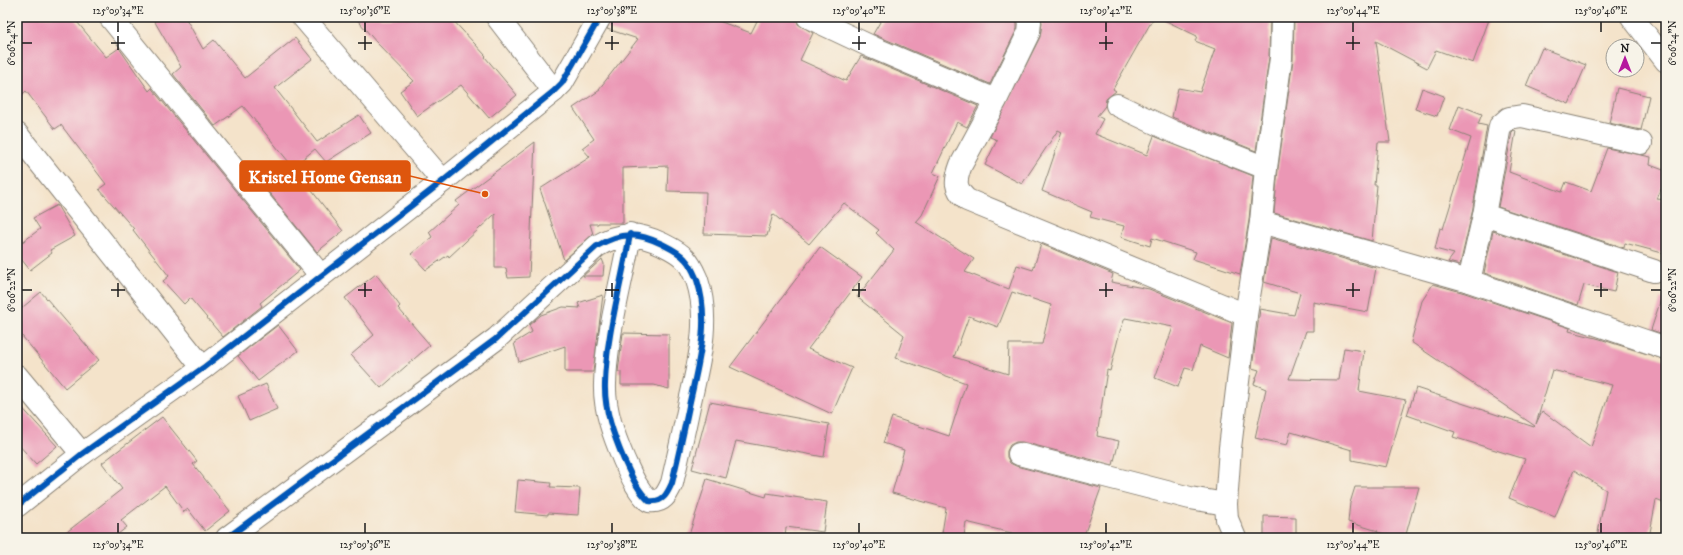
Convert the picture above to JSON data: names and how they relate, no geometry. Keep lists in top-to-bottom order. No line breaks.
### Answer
{"places":["Kristel Home Gensan"],"north":"top","coordinates":["125°09'34\"E","125°09'36\"E","125°09'38\"E","125°09'40\"E","125°09'42\"E","125°09'44\"E","125°09'46\"E","6°06'24\"N","6°06'22\"N"]}
